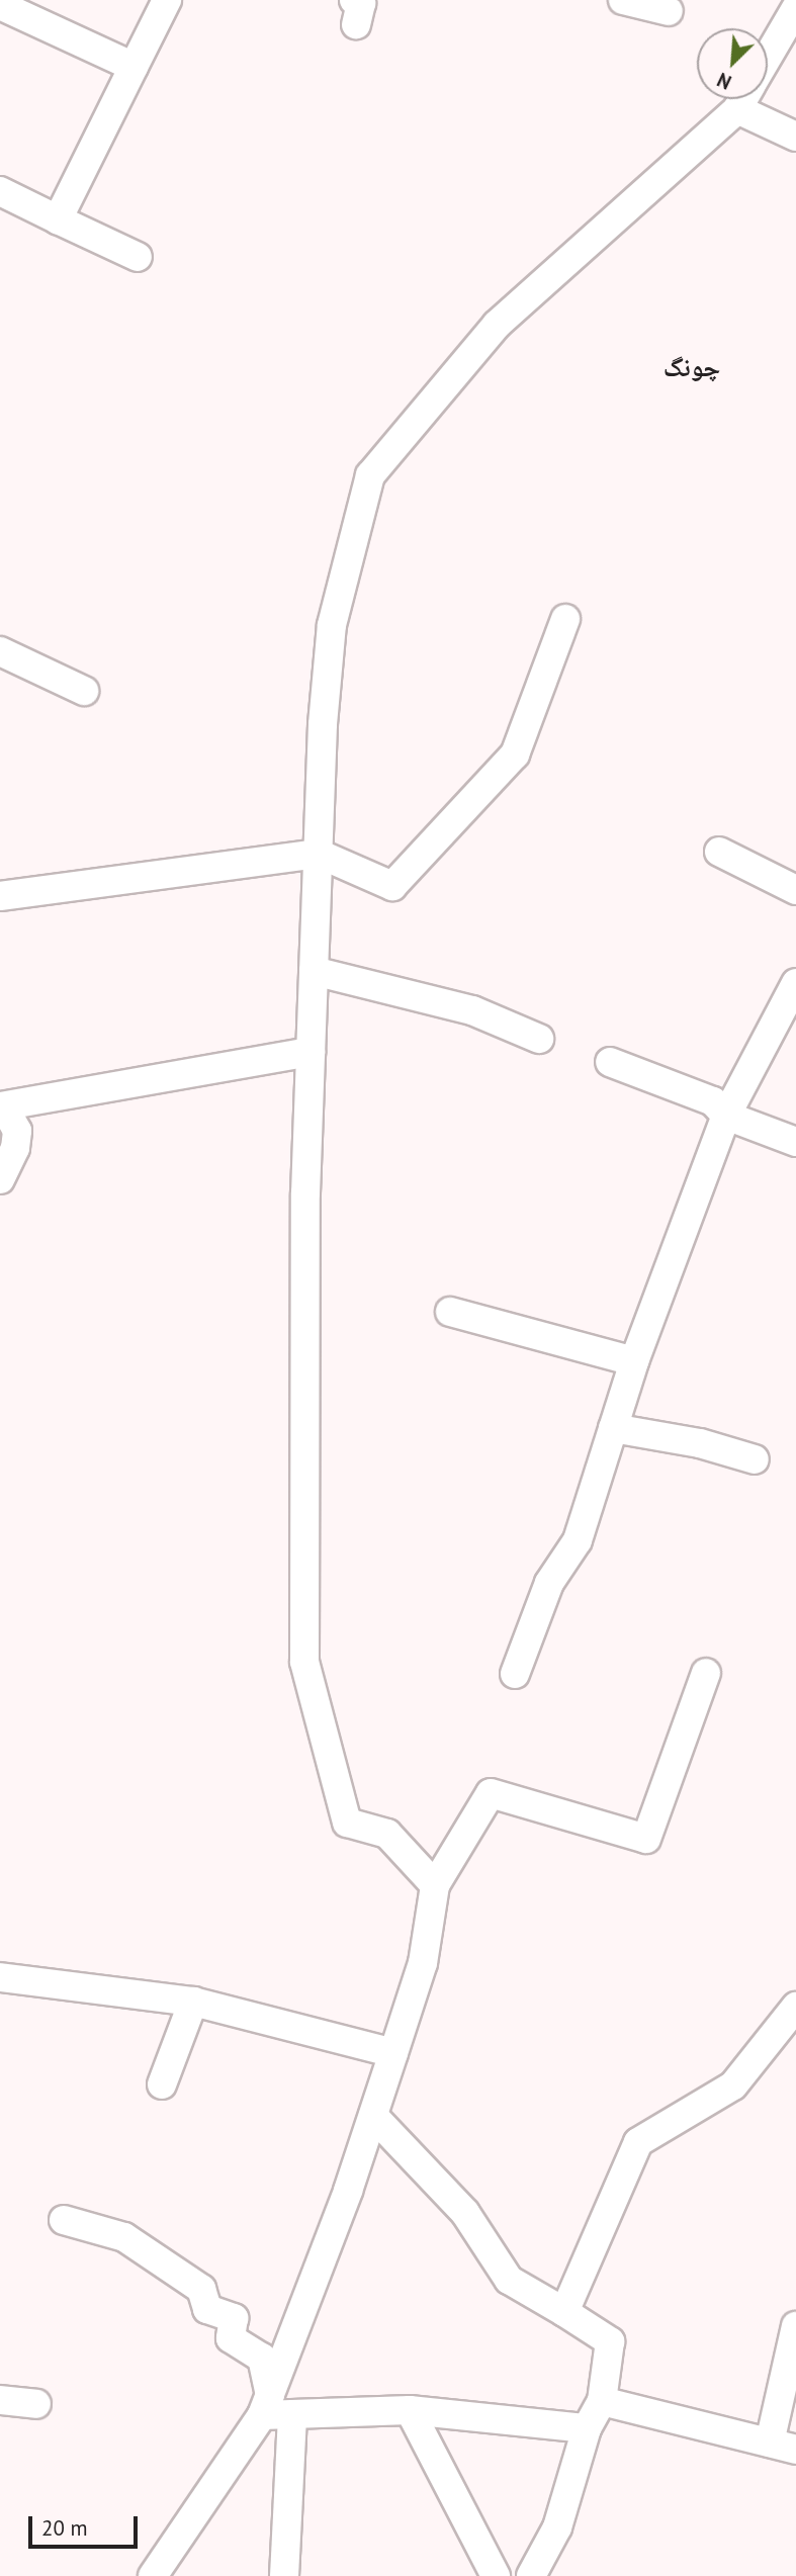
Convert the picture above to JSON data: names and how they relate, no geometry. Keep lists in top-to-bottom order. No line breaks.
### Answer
{"districts":["چونگ"],"scale_bar":"20 m","north":"bottom left"}
